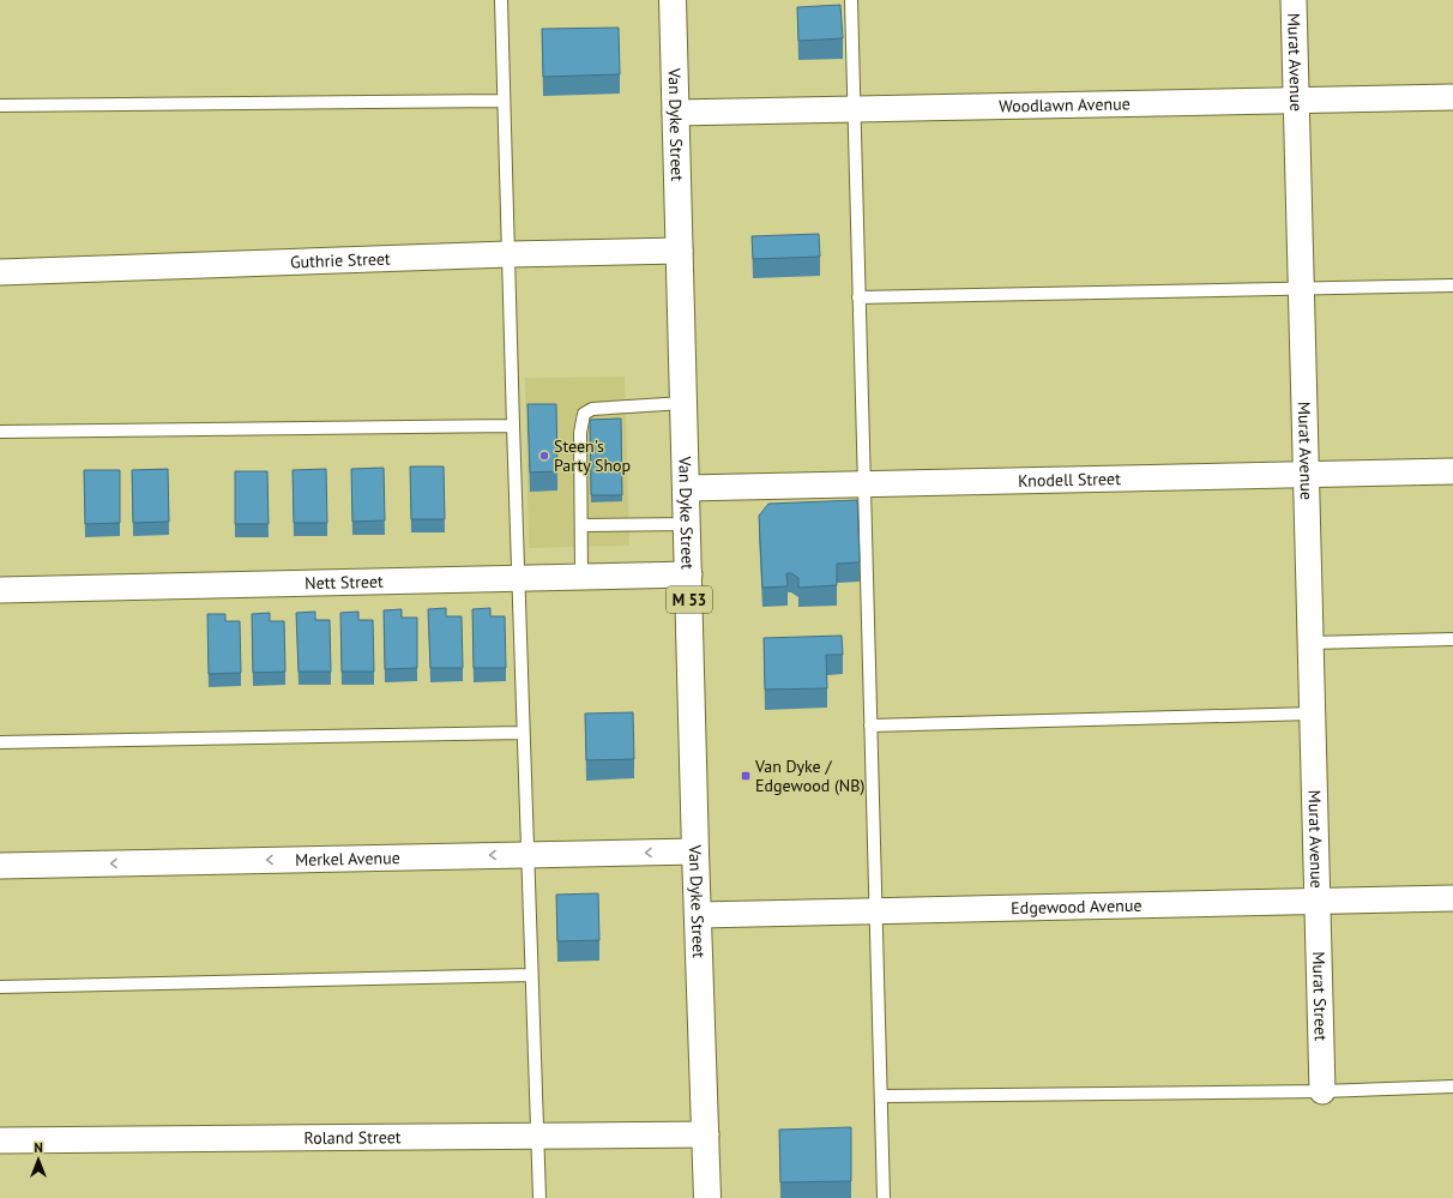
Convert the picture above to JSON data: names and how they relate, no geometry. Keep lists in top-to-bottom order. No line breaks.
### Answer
{"streets":{"main road":["Van Dyke Street","M 53"],"street":["Murat Avenue","Woodlawn Avenue","Guthrie Street","Knodell Street","Nett Street","Merkel Avenue","Edgewood Avenue","Murat Street","Roland Street"]},"crossings":[["Murat Avenue","Woodlawn Avenue"],["Murat Avenue","Knodell Street"],["Murat Avenue","Edgewood Avenue"],["Murat Avenue","Murat Street"],["Woodlawn Avenue","Van Dyke Street"],["Van Dyke Street","Guthrie Street"],["Van Dyke Street","Knodell Street"],["Van Dyke Street","Nett Street"],["Van Dyke Street","Merkel Avenue"],["Van Dyke Street","Edgewood Avenue"],["Van Dyke Street","Roland Street"],["Edgewood Avenue","Murat Street"]],"one_way":["Merkel Avenue"],"places":{"other":["Steen's Party Shop"],"transit":["Van Dyke / Edgewood (NB)"]},"north":"top"}
